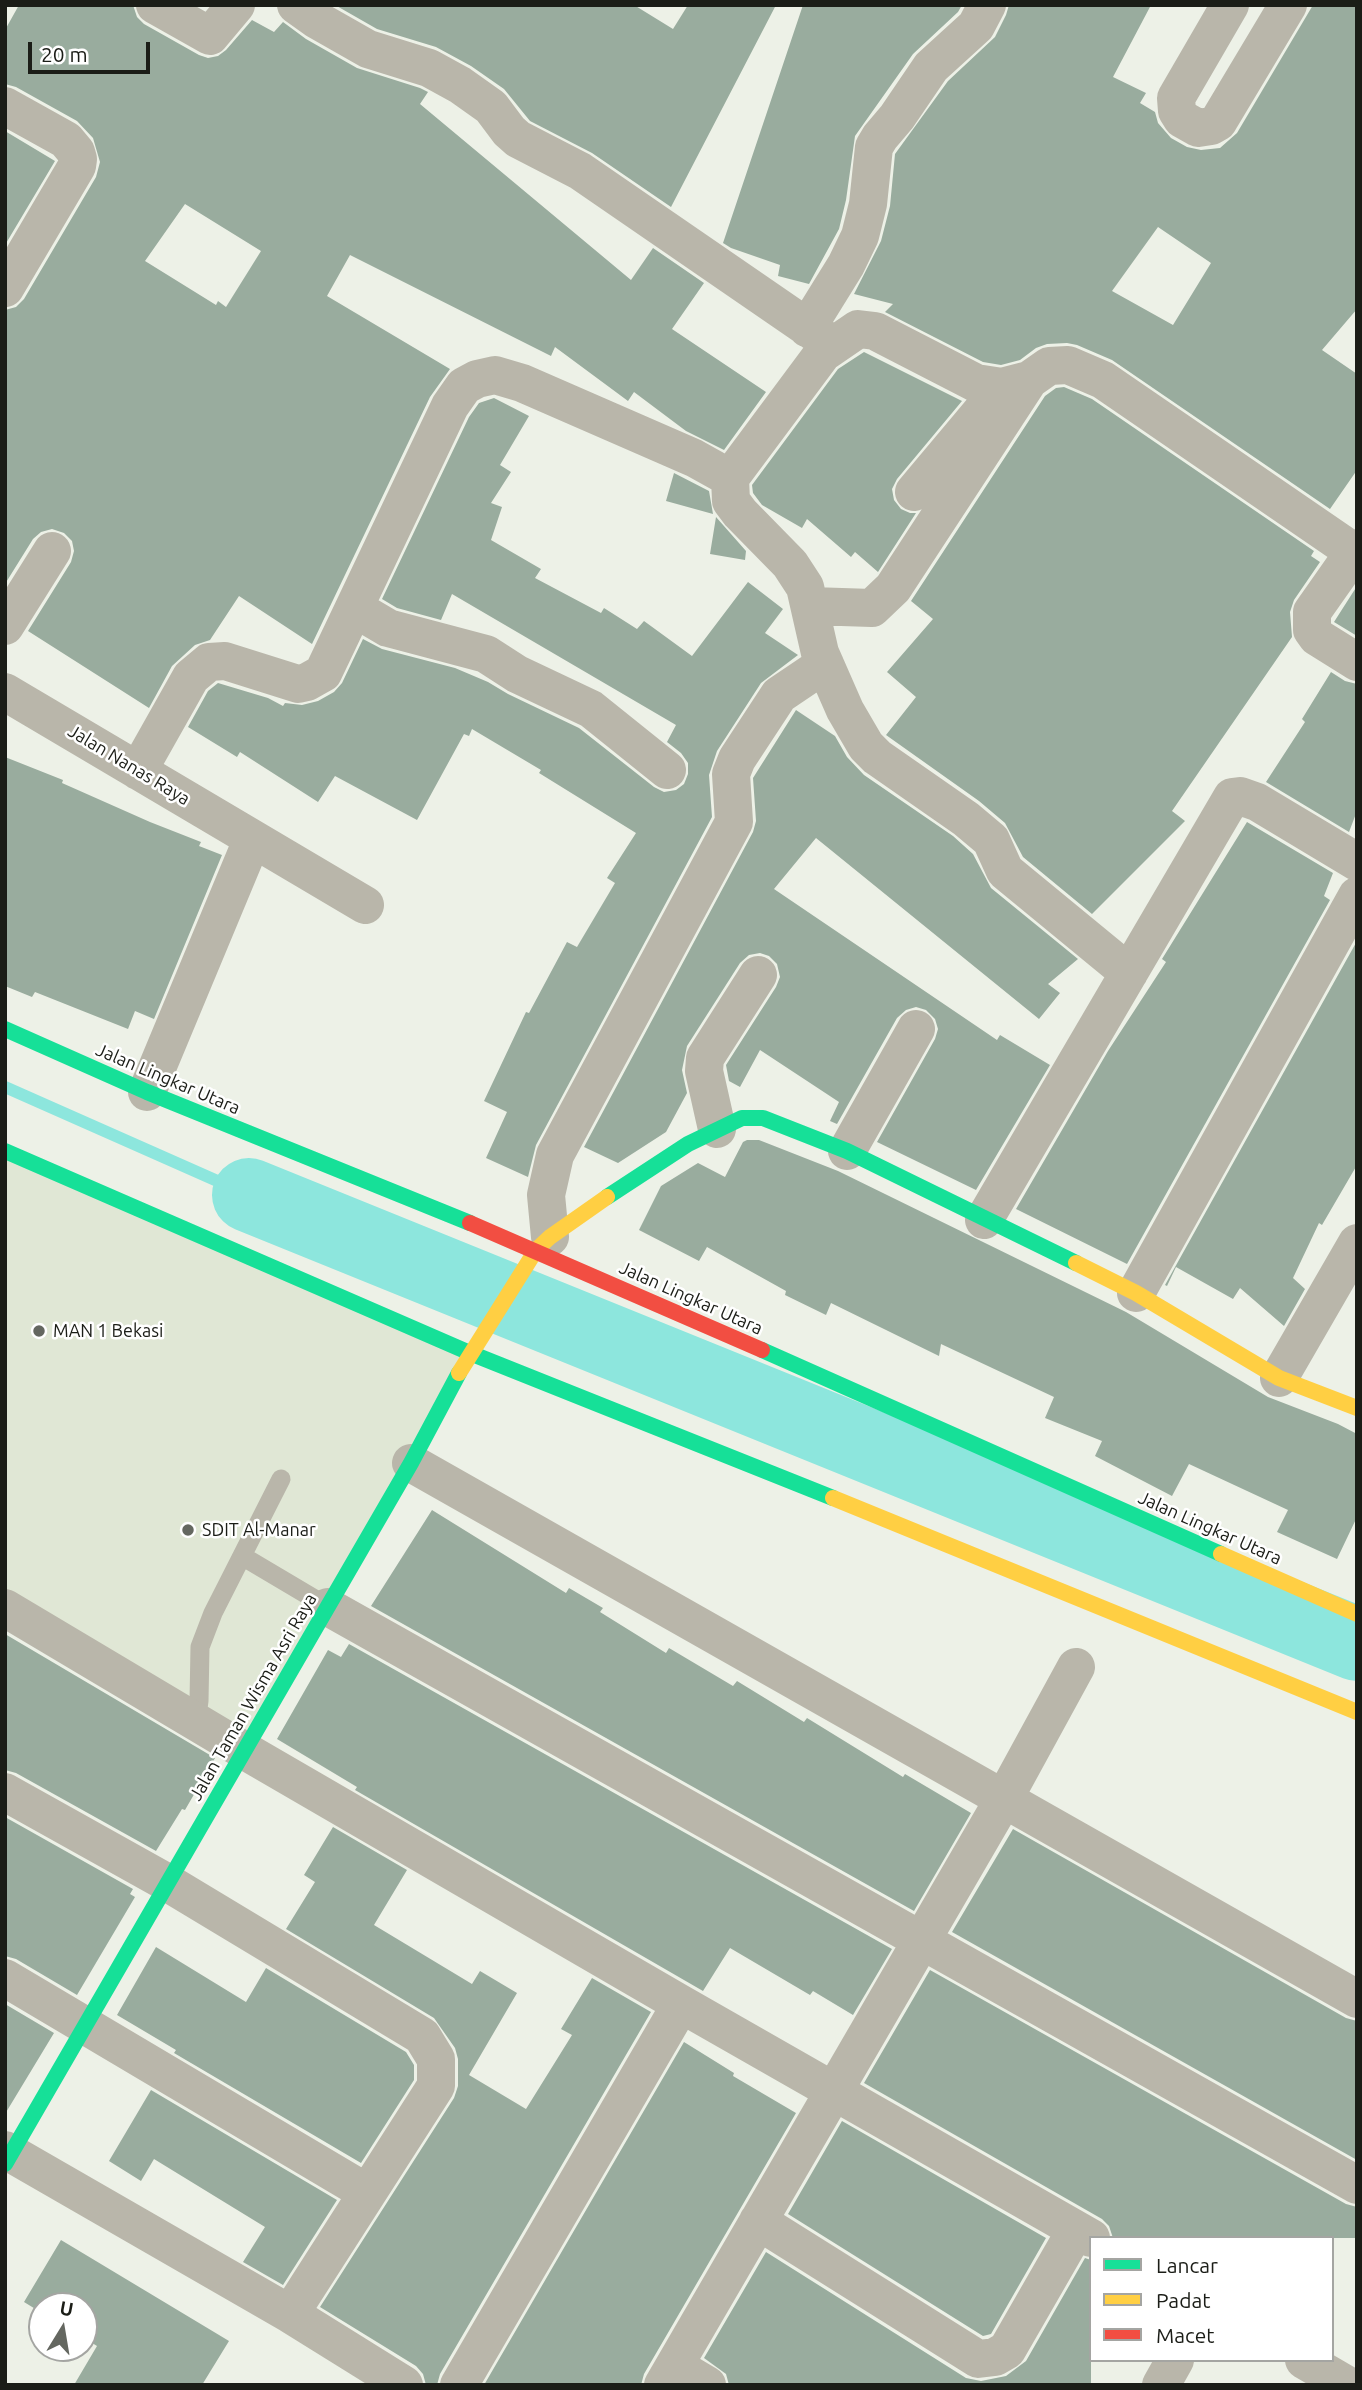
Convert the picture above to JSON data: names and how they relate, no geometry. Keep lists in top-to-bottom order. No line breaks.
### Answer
{"streets":{"main road":["Jalan Lingkar Utara","Jalan Taman Wisma Asri Raya"],"street":["Jalan Nanas Raya"]},"crossings":[["Jalan Lingkar Utara","Jalan Taman Wisma Asri Raya"]],"places":["MAN 1 Bekasi","SDIT Al-Manar"],"legend":["Lancar","Padat","Macet"],"scale_bar":"20 m","north":"top"}
